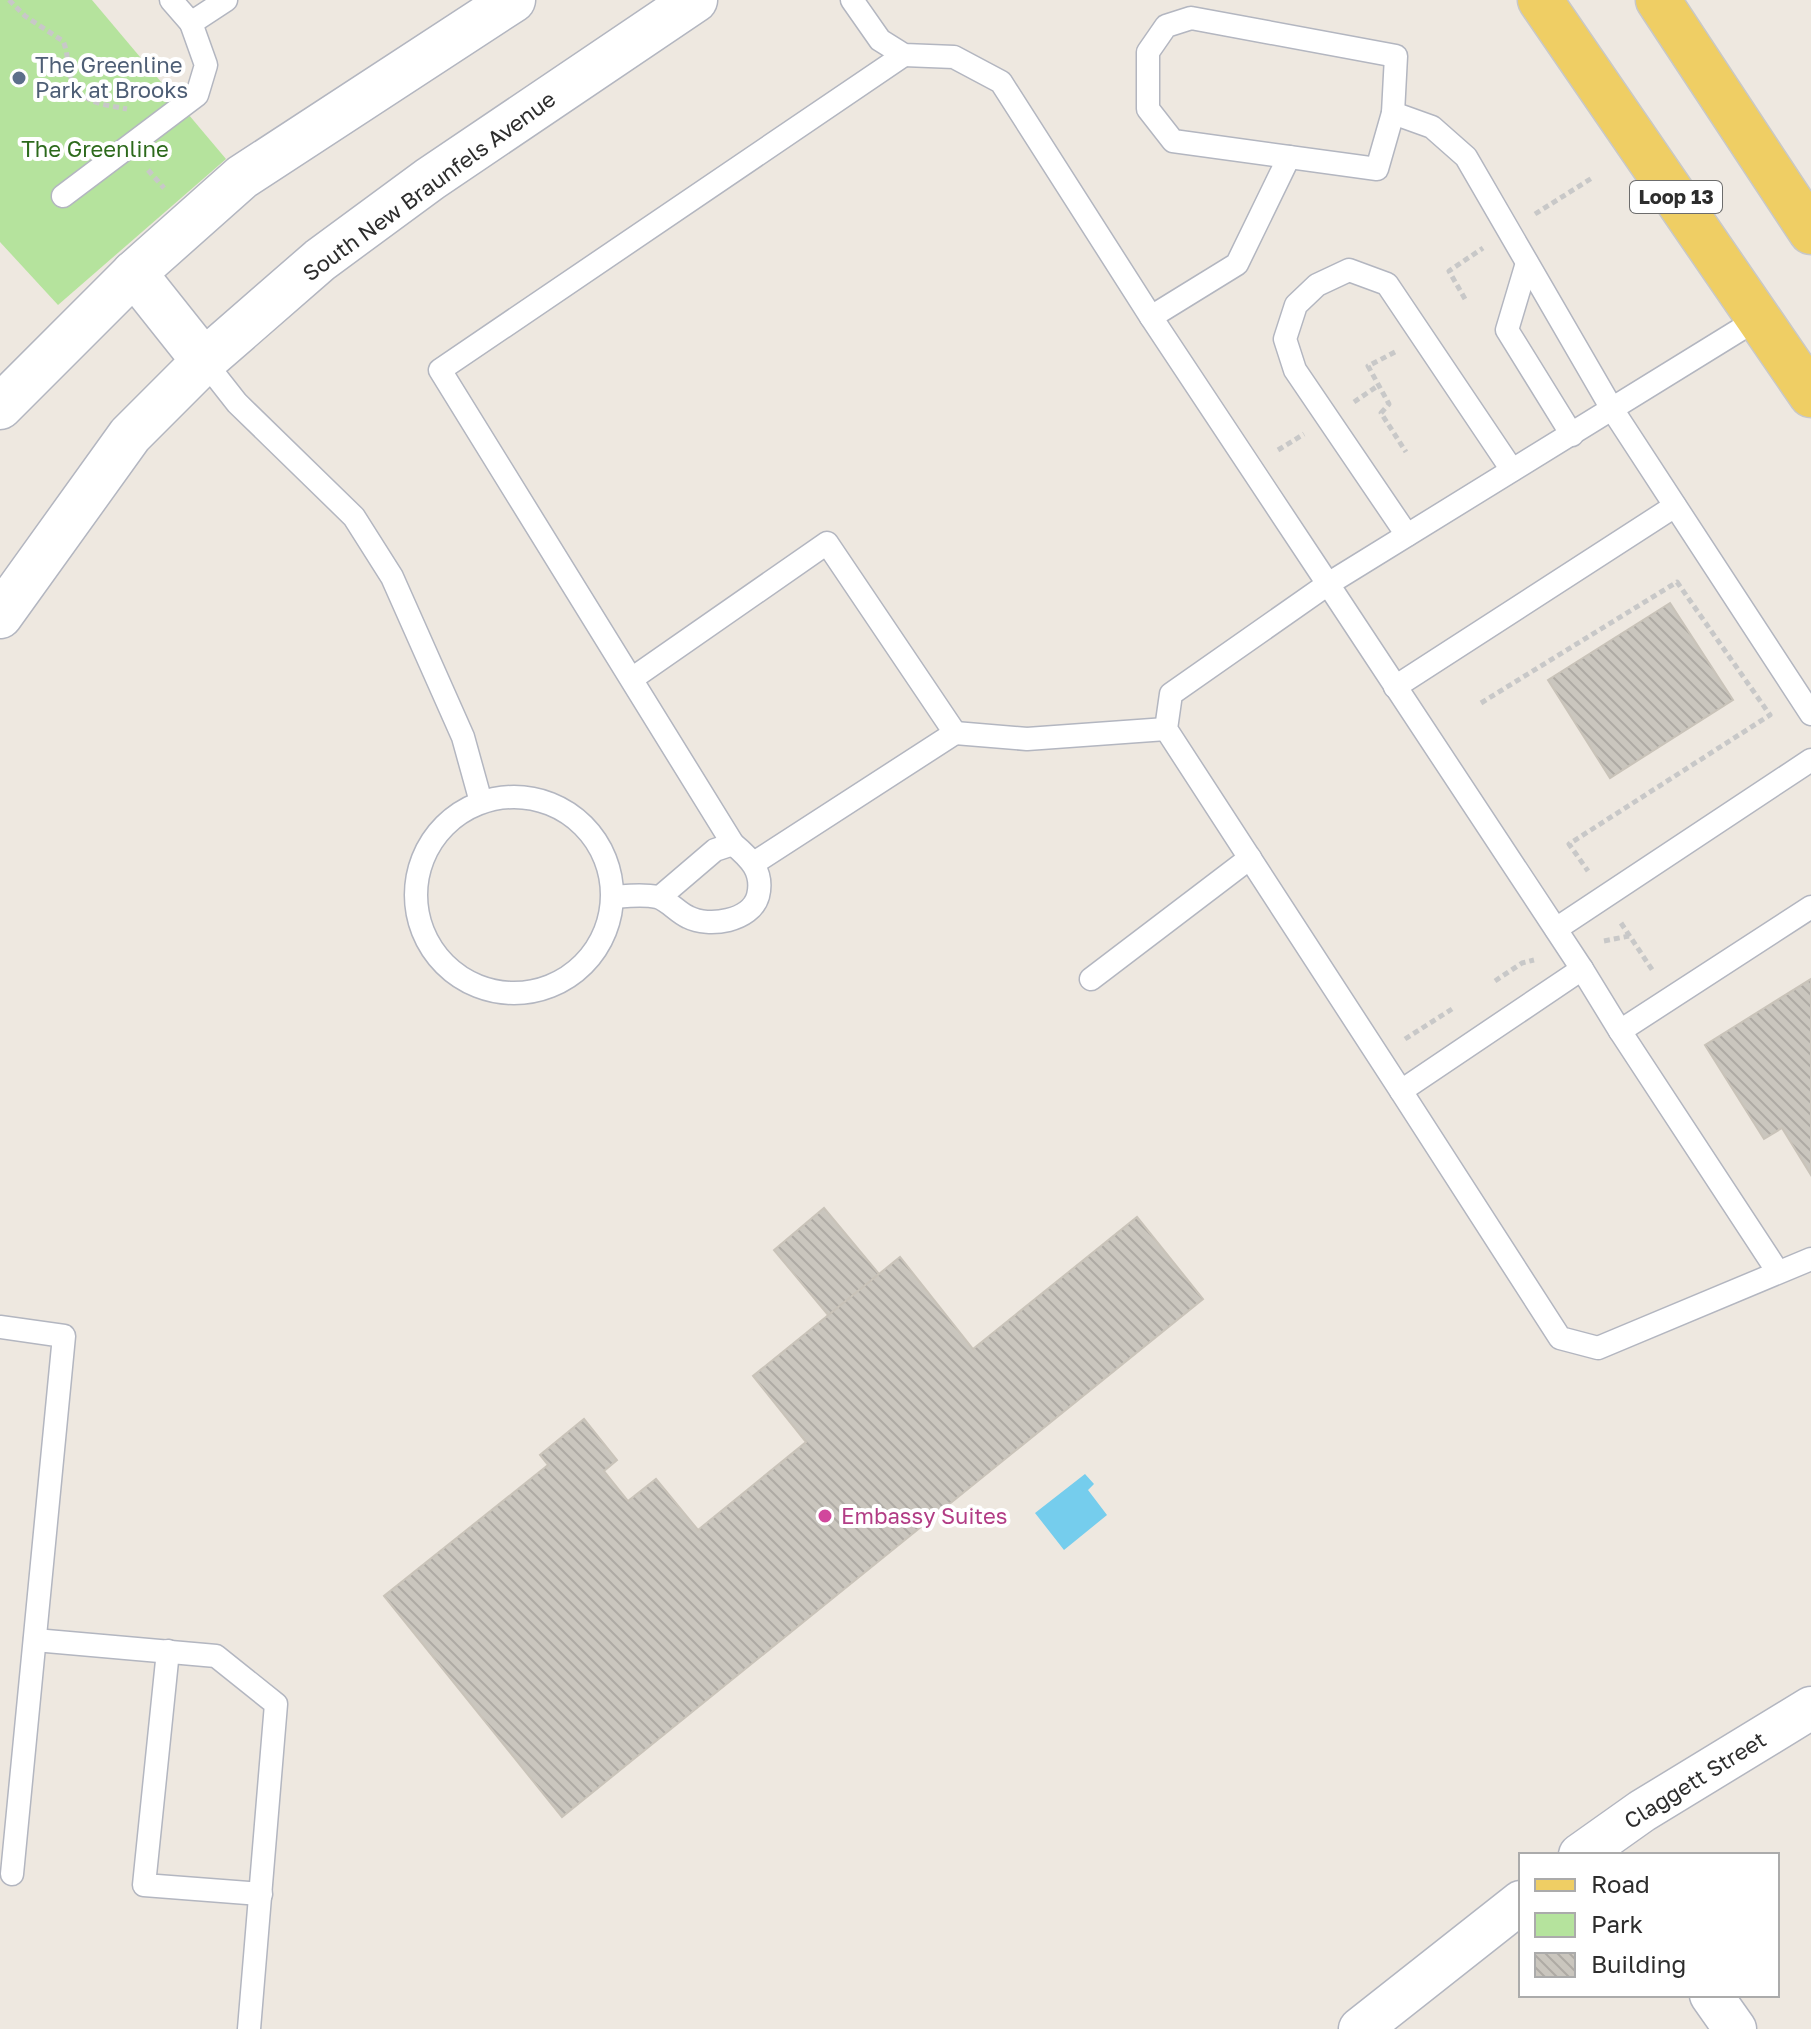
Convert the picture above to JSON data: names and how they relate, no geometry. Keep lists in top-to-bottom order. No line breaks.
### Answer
{"streets":{"main road":["Loop 13"],"street":["South New Braunfels Avenue","Claggett Street"]},"parks":["The Greenline"],"places":["The Greenline Park at Brooks","Embassy Suites"],"legend":["Road","Park","Building"]}
